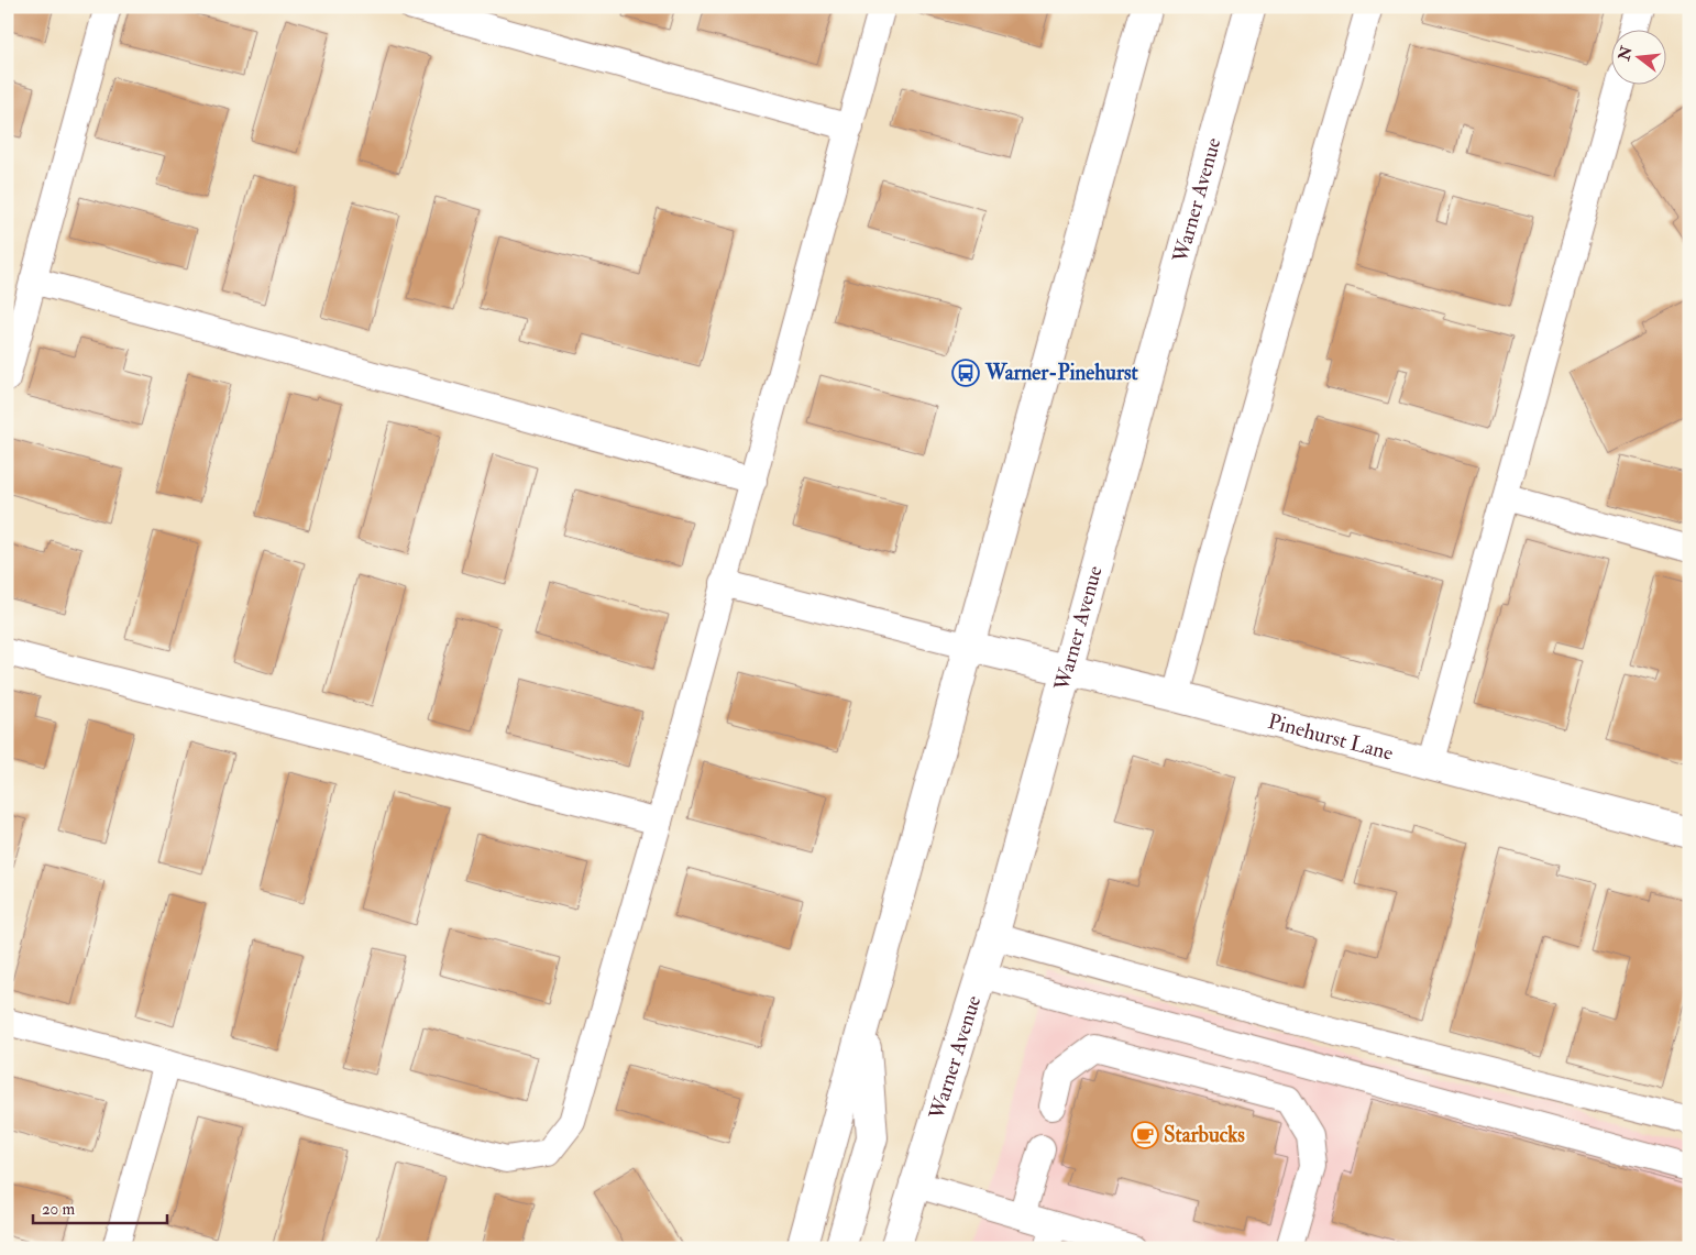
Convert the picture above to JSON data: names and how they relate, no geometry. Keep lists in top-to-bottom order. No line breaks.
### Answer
{"streets":{"main road":["Warner Avenue","Pinehurst Lane"]},"crossings":[["Warner Avenue","Pinehurst Lane"]],"places":{"bus stop":["Warner-Pinehurst"],"cafe":["Starbucks"]},"scale_bar":"20 m","north":"left"}
